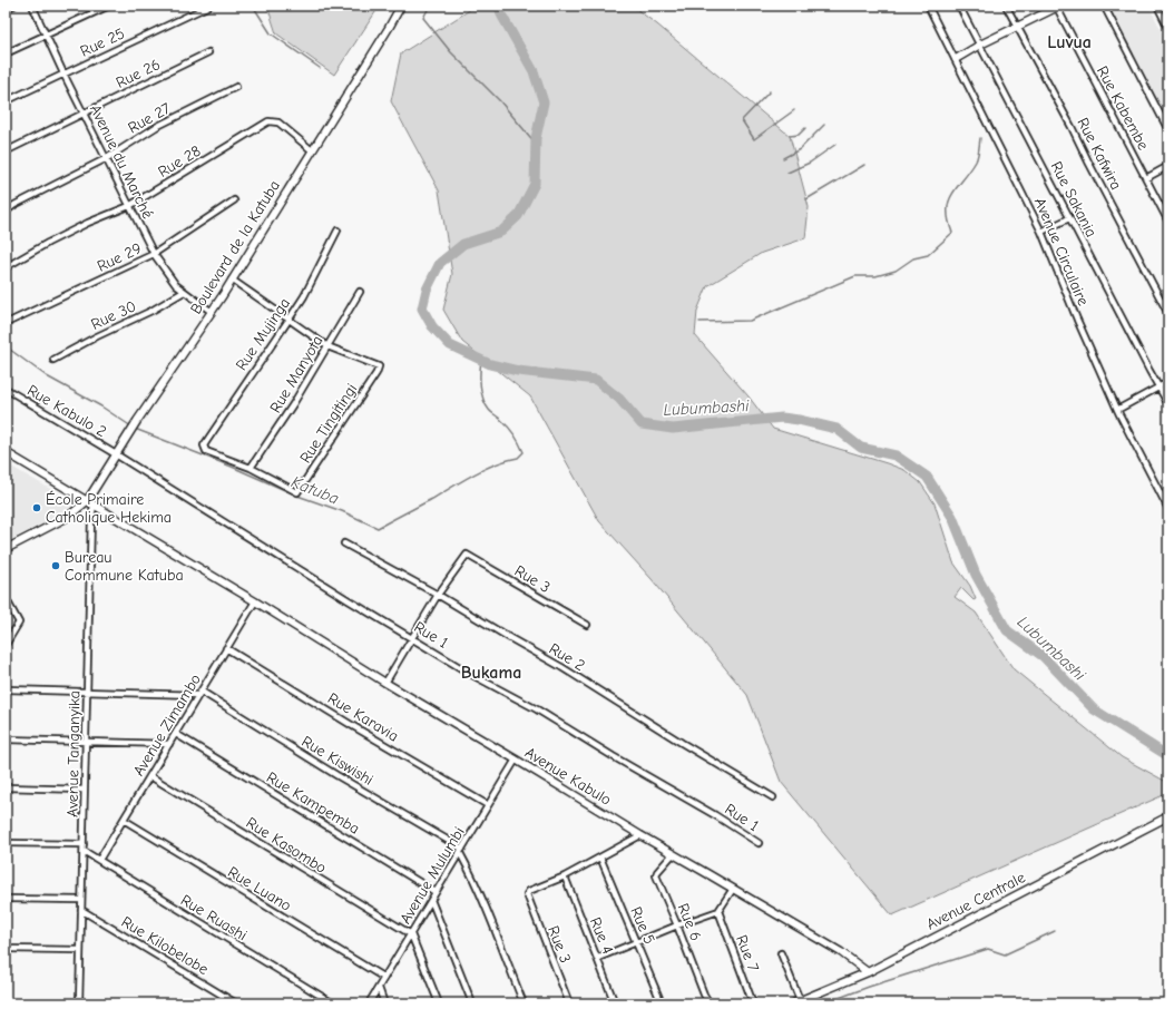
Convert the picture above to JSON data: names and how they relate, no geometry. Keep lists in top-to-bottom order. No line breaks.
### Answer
{"streets":{"street":["Rue 25","Rue 26","Rue Kabembe","Rue 27","Rue Kafwira","Avenue du Marché","Rue 28","Rue Sakania","Boulevard de la Katuba","Avenue Circulaire","Rue 29","Rue 30","Rue Mujinga","Rue Manyota","Rue Kabulo 2","Rue Tingitingi","Rue 3","Rue 1","Rue 2","Rue Karavia","Avenue Zimambo","Avenue Tanganyika","Rue Kiswishi","Avenue Kabulo","Rue Kampemba","Rue Kasombo","Avenue Mulumbi","Rue Luano","Avenue Centrale","Rue Ruashi","Rue 6","Rue 5","Rue 4","Rue Kilobelobe","Rue 7"]},"crossings":[["Rue 25","Avenue du Marché"],["Rue 26","Avenue du Marché"],["Rue 27","Avenue du Marché"],["Avenue du Marché","Rue 28"],["Avenue du Marché","Boulevard de la Katuba"],["Avenue du Marché","Rue 29"],["Avenue du Marché","Rue 30"],["Rue 28","Boulevard de la Katuba"],["Boulevard de la Katuba","Rue Kabulo 2"],["Boulevard de la Katuba","Rue 1"],["Boulevard de la Katuba","Avenue Tanganyika"],["Boulevard de la Katuba","Avenue Kabulo"],["Rue Mujinga","Rue Manyota"],["Rue Mujinga","Rue Tingitingi"],["Rue Manyota","Rue Tingitingi"],["Rue Kabulo 2","Rue 1"],["Rue 3","Rue 2"],["Rue 3","Rue 4"],["Rue Karavia","Avenue Zimambo"],["Rue Karavia","Avenue Mulumbi"],["Avenue Zimambo","Rue Kiswishi"],["Avenue Zimambo","Avenue Kabulo"],["Avenue Zimambo","Rue Kampemba"],["Avenue Zimambo","Rue Kasombo"],["Avenue Zimambo","Rue Luano"],["Avenue Zimambo","Rue Ruashi"],["Avenue Tanganyika","Avenue Kabulo"],["Avenue Tanganyika","Rue Ruashi"],["Avenue Tanganyika","Rue Kilobelobe"],["Rue Kiswishi","Avenue Mulumbi"],["Avenue Kabulo","Avenue Mulumbi"],["Avenue Kabulo","Avenue Centrale"],["Avenue Kabulo","Rue 6"],["Rue Kampemba","Avenue Mulumbi"],["Rue Kasombo","Avenue Mulumbi"],["Avenue Mulumbi","Rue Luano"]],"districts":["Luvua","Bukama"],"water":["Lubumbashi","Katuba"],"places":["École Primaire Catholique Hekima","Bureau Commune Katuba"]}
